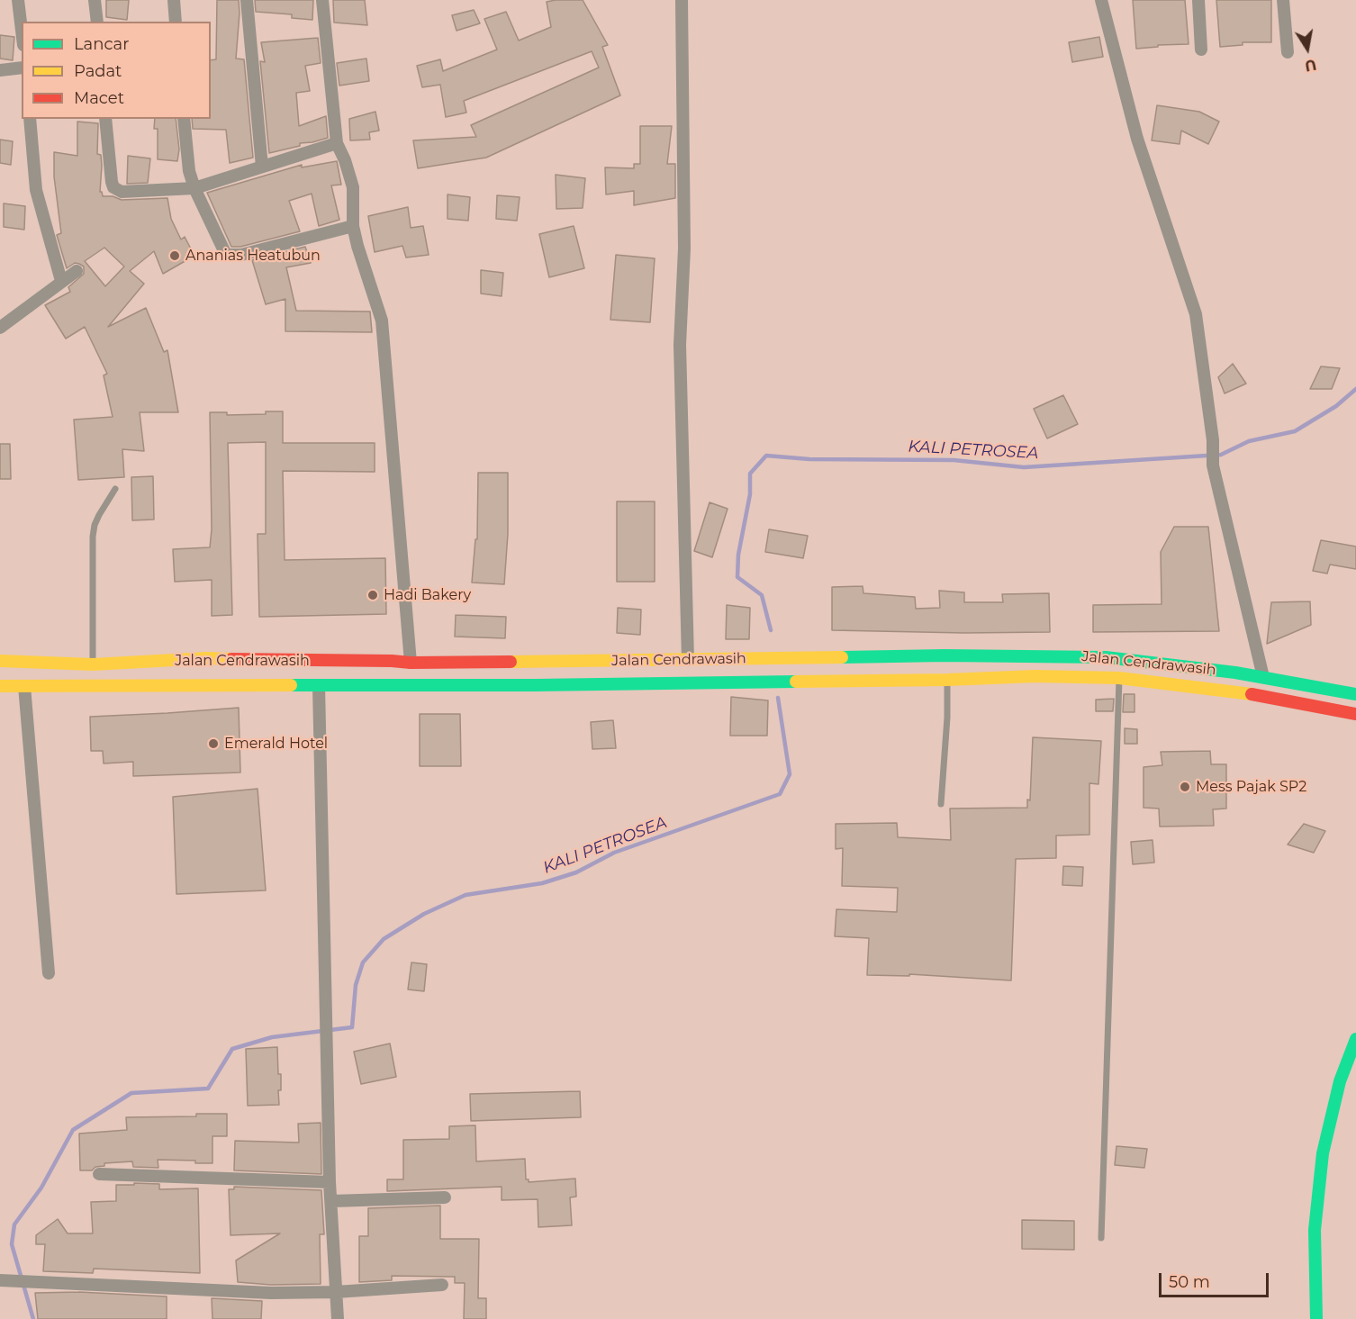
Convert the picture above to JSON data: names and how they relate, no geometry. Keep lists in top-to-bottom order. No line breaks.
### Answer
{"streets":{"main road":["Jalan Cendrawasih"]},"water":["KALI PETROSEA"],"places":["Ananias Heatubun","Hadi Bakery","Emerald Hotel","Mess Pajak SP2"],"legend":["Lancar","Padat","Macet"],"scale_bar":"50 m","north":"bottom"}
